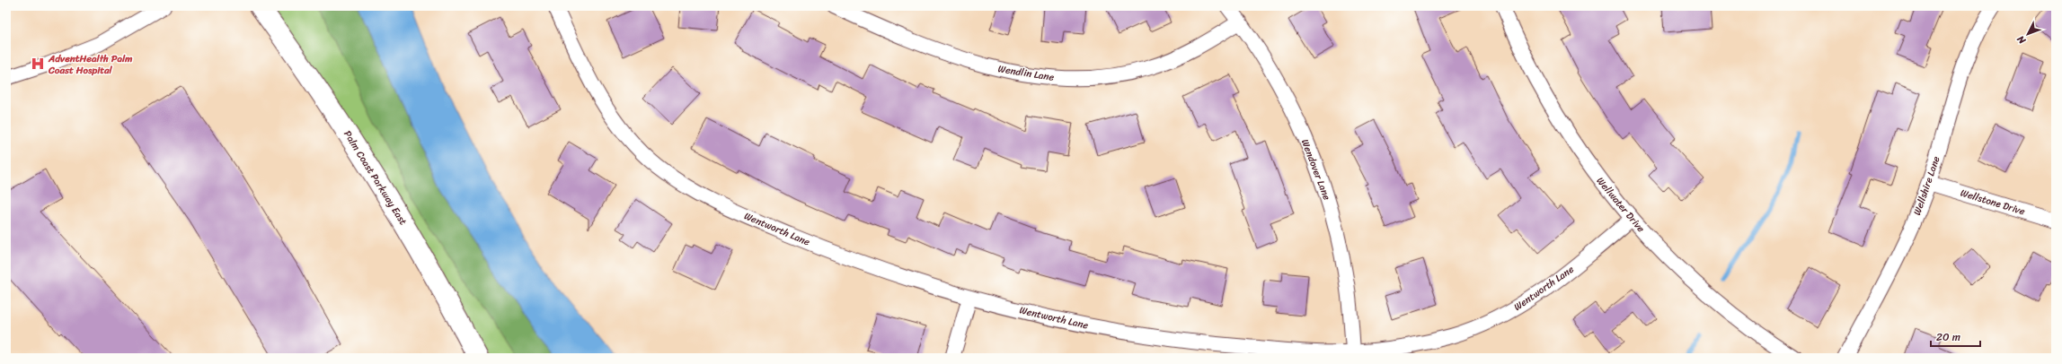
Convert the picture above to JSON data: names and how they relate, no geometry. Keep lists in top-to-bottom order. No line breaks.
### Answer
{"streets":{"main road":["Palm Coast Parkway East"],"street":["Wendlin Lane","Wendover Lane","Wellshire Lane","Wellstone Drive","Wellwater Drive","Wentworth Lane"]},"crossings":[["Wendlin Lane","Wendover Lane"],["Wendover Lane","Wentworth Lane"],["Wellshire Lane","Wellstone Drive"],["Wellwater Drive","Wentworth Lane"]],"places":{"hospital":["AdventHealth Palm Coast Hospital"]},"scale_bar":"20 m","north":"bottom left"}
